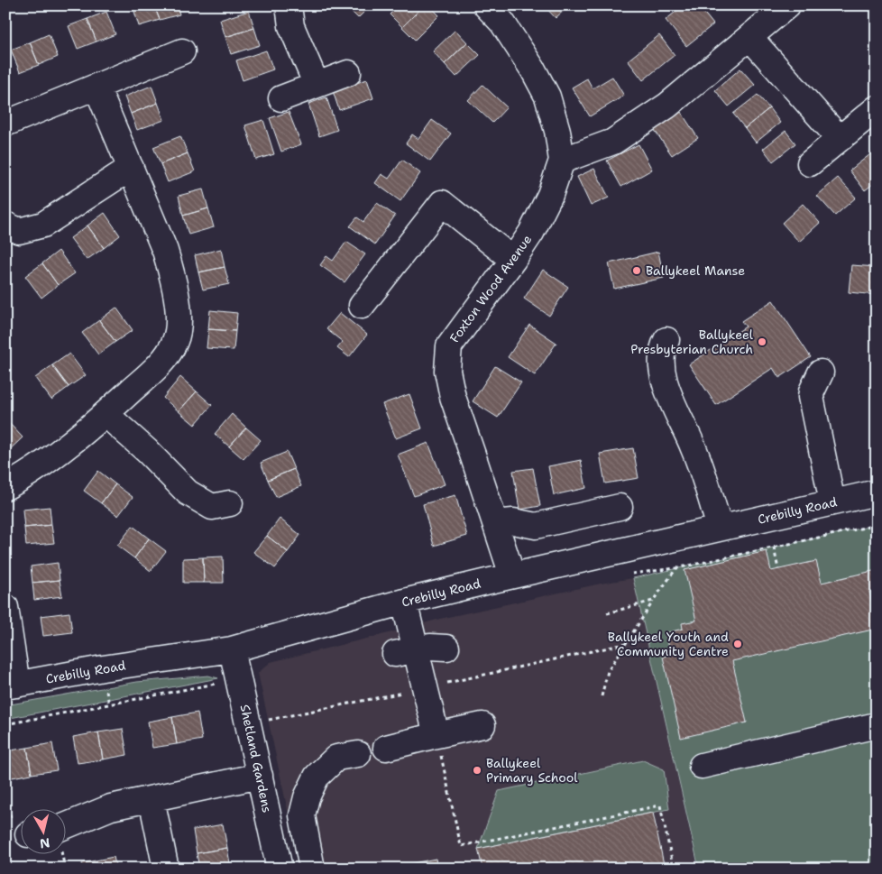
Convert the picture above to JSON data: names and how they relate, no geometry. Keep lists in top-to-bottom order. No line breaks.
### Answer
{"streets":{"street":["Foxton Wood Avenue","Crebilly Road","Shetland Gardens"]},"crossings":[["Foxton Wood Avenue","Crebilly Road"],["Crebilly Road","Shetland Gardens"]],"places":["Ballykeel Manse","Ballykeel Presbyterian Church","Ballykeel Youth and Community Centre","Ballykeel Primary School"],"north":"bottom"}
